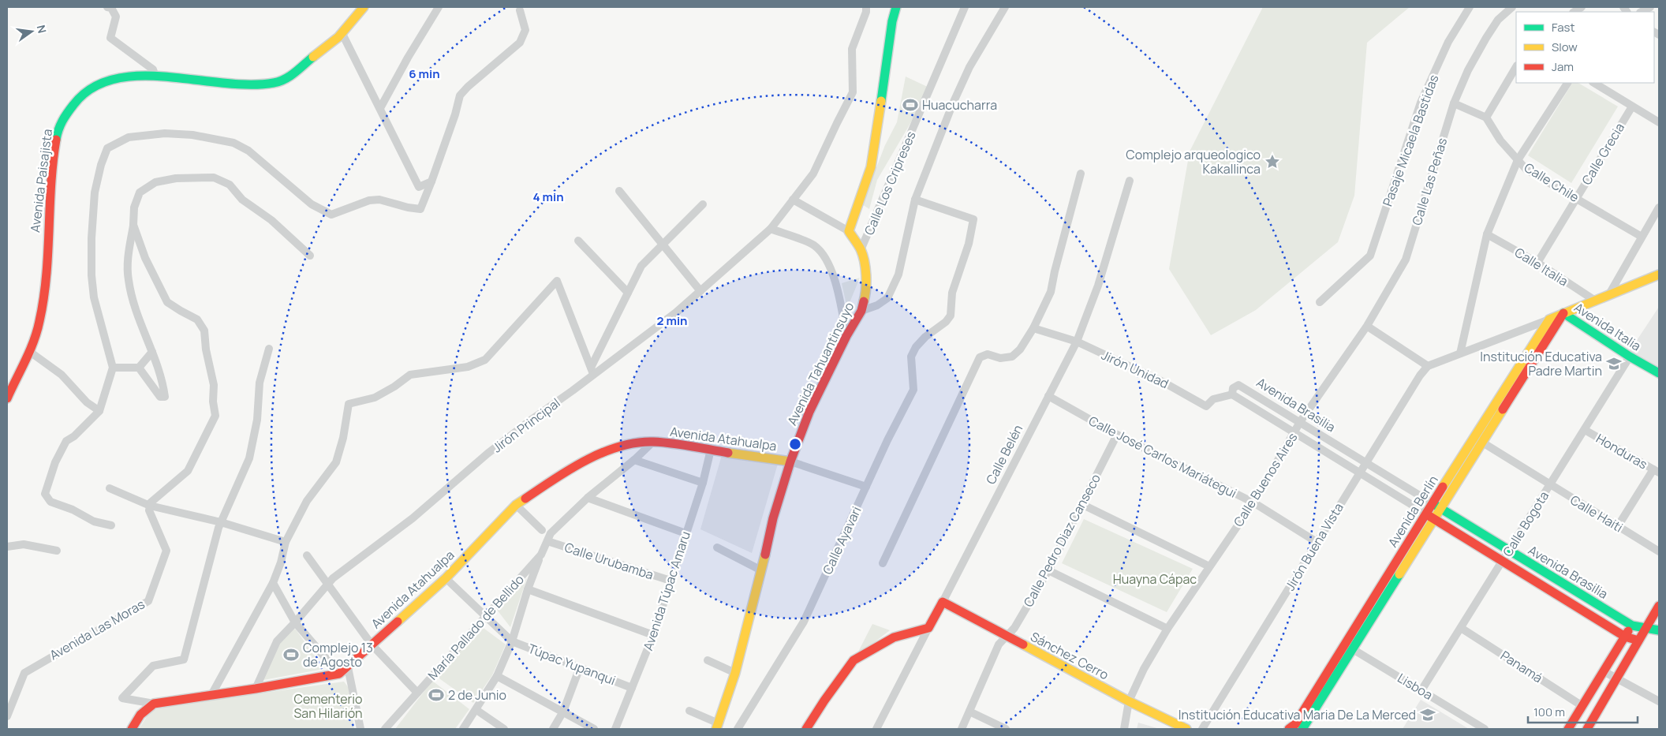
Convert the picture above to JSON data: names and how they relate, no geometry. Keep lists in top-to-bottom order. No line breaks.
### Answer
{"streets":{"street":["Pasaje Micaela Bastidas","Calle Grecia","Avenida Paisajista","Calle Las Peñas","Calle Chile","Calle Los Cripreses","Calle Italia","Avenida Italia","Avenida Tahuantinsuyo","Jirón Unidad","Avenida Brasilia","Jirón Principal","Avenida Atahualpa","Honduras","Calle Belén","Calle José Carlos Mariátegui","Calle Buenos Aires","Avenida Berlín","Calle Haiti","Calle Bogota","Calle Ayavari","Calle Pedro Diaz Canseco","Jirón Buena Vista","Calle Urubamba","Avenida Túpac Amaru","María Pallado de Bellido","Avenida Las Moras","Sánchez Cerro","Túpac Yupanqui","Panamá","Lisboa"]},"crossings":[["Calle Grecia","Calle Chile"],["Calle Grecia","Calle Italia"],["Calle Las Peñas","Calle Buenos Aires"],["Calle Los Cripreses","Avenida Tahuantinsuyo"],["Avenida Italia","Avenida Berlín"],["Avenida Italia","Calle Bogota"],["Avenida Tahuantinsuyo","Avenida Atahualpa"],["Jirón Unidad","Avenida Brasilia"],["Jirón Unidad","Calle Belén"],["Avenida Brasilia","Calle Buenos Aires"],["Avenida Brasilia","Avenida Berlín"],["Avenida Brasilia","Calle Bogota"],["Avenida Brasilia","Jirón Buena Vista"],["Jirón Principal","Avenida Atahualpa"],["Avenida Atahualpa","Calle Urubamba"],["Avenida Atahualpa","Avenida Túpac Amaru"],["Avenida Atahualpa","María Pallado de Bellido"],["Honduras","Calle Bogota"],["Calle Belén","Calle José Carlos Mariátegui"],["Calle Belén","Sánchez Cerro"],["Calle José Carlos Mariátegui","Calle Buenos Aires"],["Calle José Carlos Mariátegui","Calle Pedro Diaz Canseco"],["Calle José Carlos Mariátegui","Jirón Buena Vista"],["Calle Buenos Aires","Sánchez Cerro"],["Avenida Berlín","Calle Haiti"],["Avenida Berlín","Lisboa"],["Calle Haiti","Calle Bogota"],["Calle Bogota","Panamá"],["Calle Bogota","Lisboa"],["Calle Pedro Diaz Canseco","Sánchez Cerro"],["Calle Urubamba","Avenida Túpac Amaru"],["Calle Urubamba","María Pallado de Bellido"],["Avenida Túpac Amaru","Túpac Yupanqui"]],"parks":["Huayna Cápac","Cementerio San Hilarión"],"places":{"sports":["Huacucharra","Complejo 13 de Agosto","2 de Junio"],"place":["Complejo arqueologico Kakallinca"],"school or university":["Institución Educativa Padre Martin","Institución Educativa Maria De La Merced"]},"legend":["Fast","Slow","Jam"],"scale_bar":"100 m","north":"right","rings":["6 min","4 min","2 min"]}
